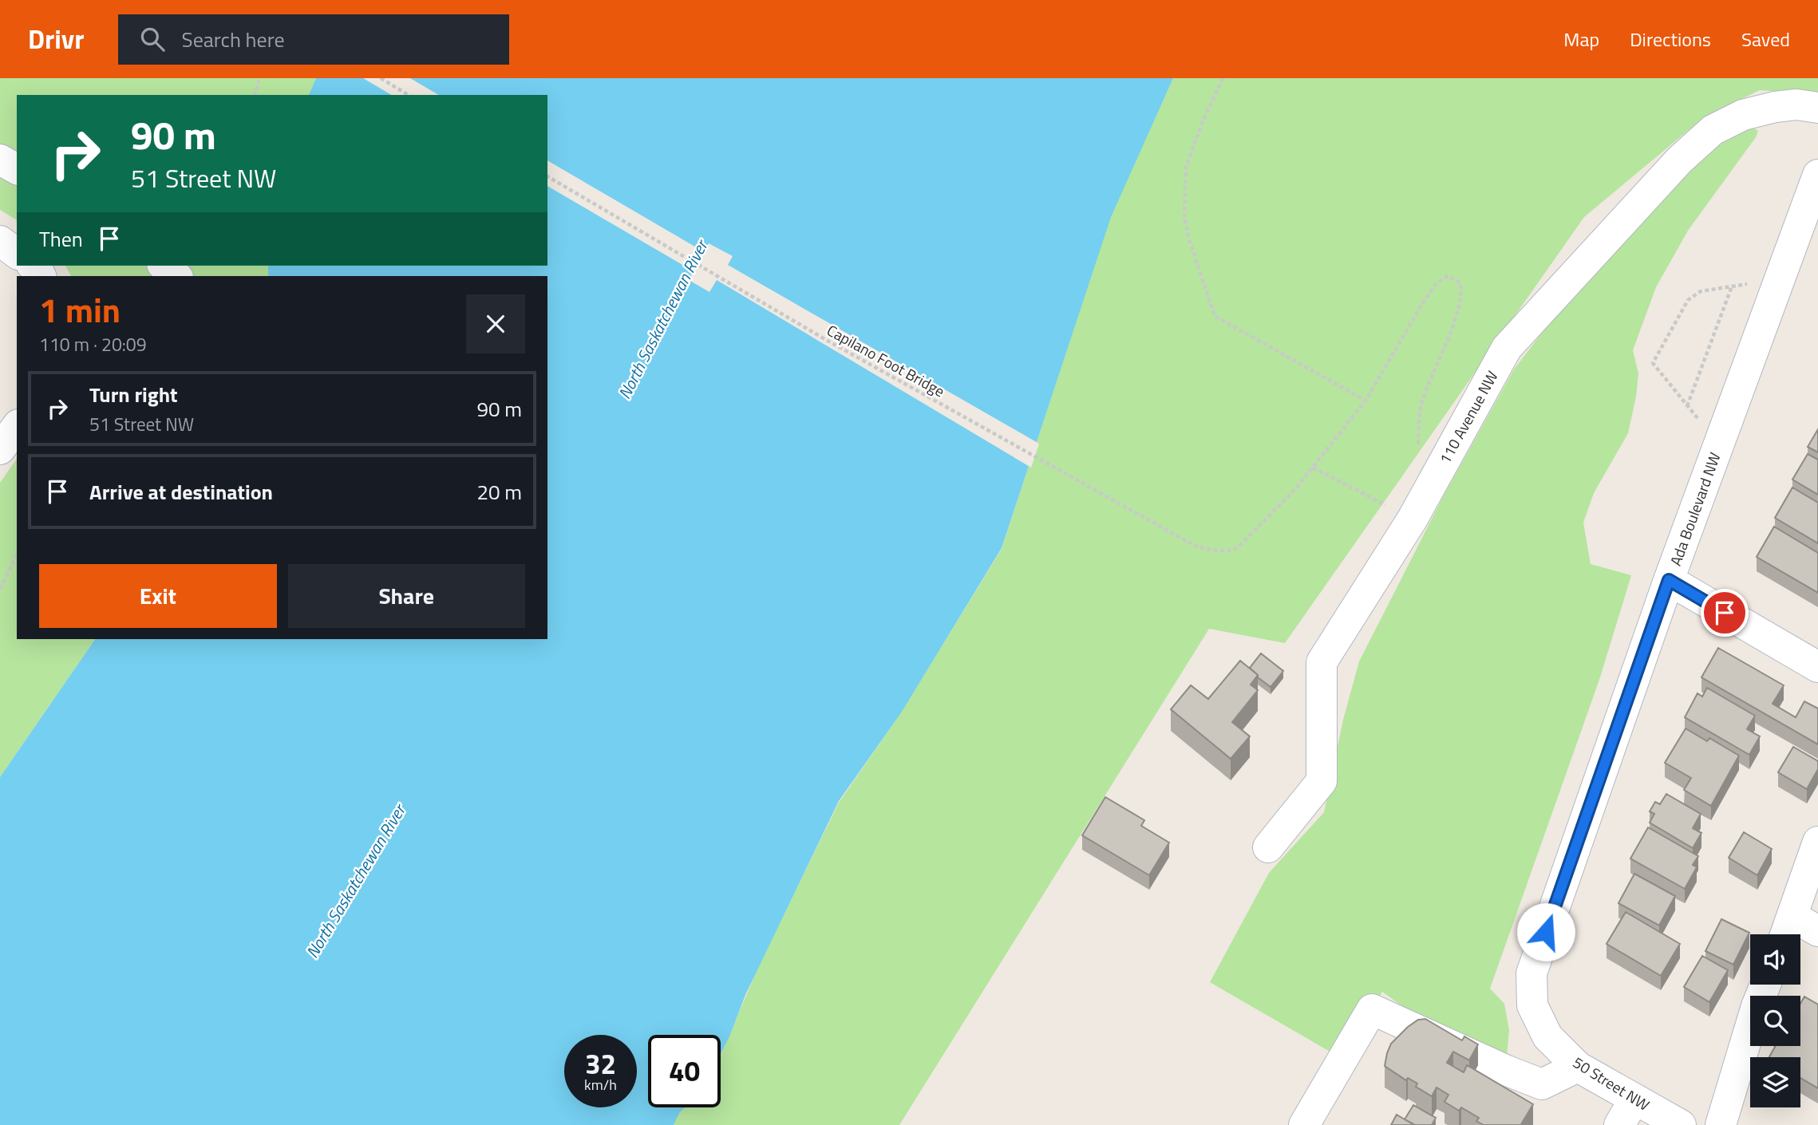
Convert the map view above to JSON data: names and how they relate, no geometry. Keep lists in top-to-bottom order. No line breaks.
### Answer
{"streets":{"street":["110 Avenue NW","Ada Boulevard NW","50 Street NW"],"path":["Capilano Foot Bridge"]},"crossings":[["Ada Boulevard NW","50 Street NW"]],"water":["North Saskatchewan River"],"page":{"header":"Drivr","search":"Search here","nav":["Map","Directions","Saved"],"turn":["90 m","51 Street NW"],"then":"Then","heading":["1 min","110 m · 20:09"],"list":[{"name":"Turn right","note":"51 Street NW","value":"90 m"},{"name":"Arrive at destination","value":"20 m"}],"buttons":["Exit","Share"],"speed":"32 km/h","limit":"40"}}
